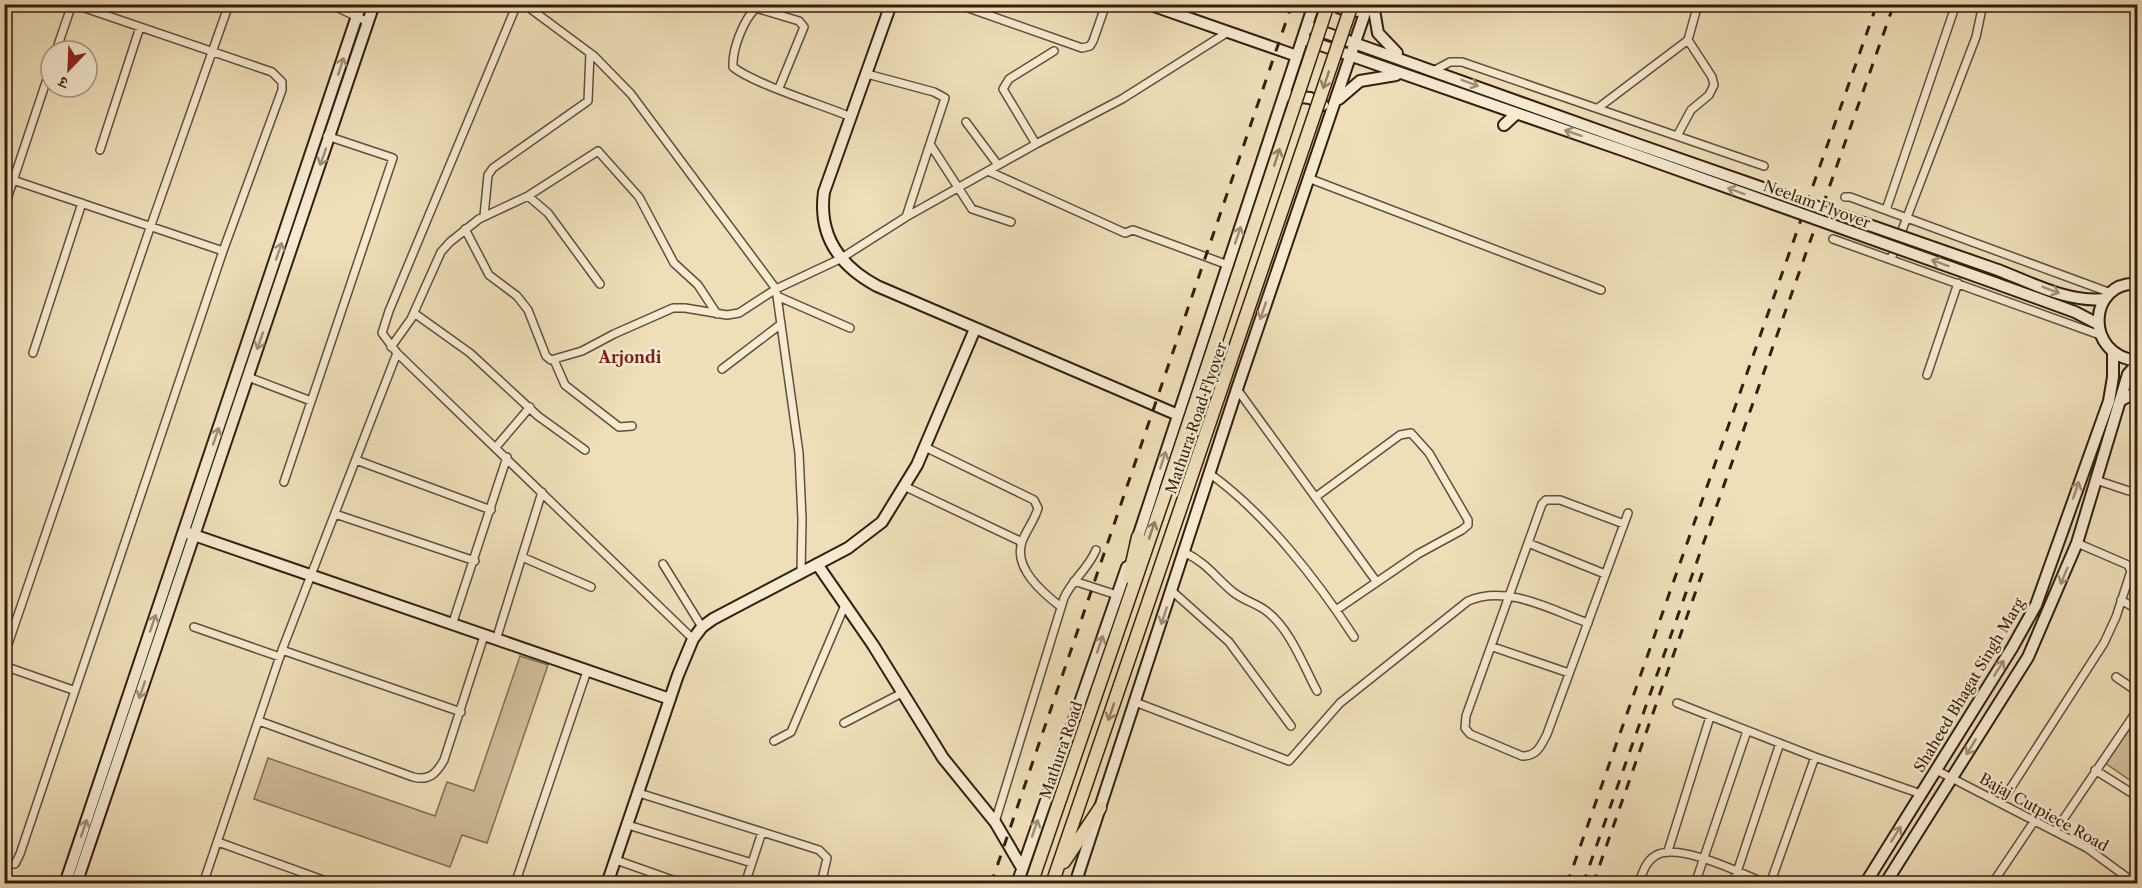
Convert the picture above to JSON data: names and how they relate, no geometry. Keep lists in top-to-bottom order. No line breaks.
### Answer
{"streets":{"highway":["Mathura Road Flyover","Mathura Road"],"street":["Neelam Flyover","Shaheed Bhagat Singh Marg","Bajaj Cutpiece Road"]},"crossings":[["Mathura Road Flyover","Mathura Road"],["Shaheed Bhagat Singh Marg","Bajaj Cutpiece Road"]],"districts":["Arjondi"],"north":"bottom left"}
